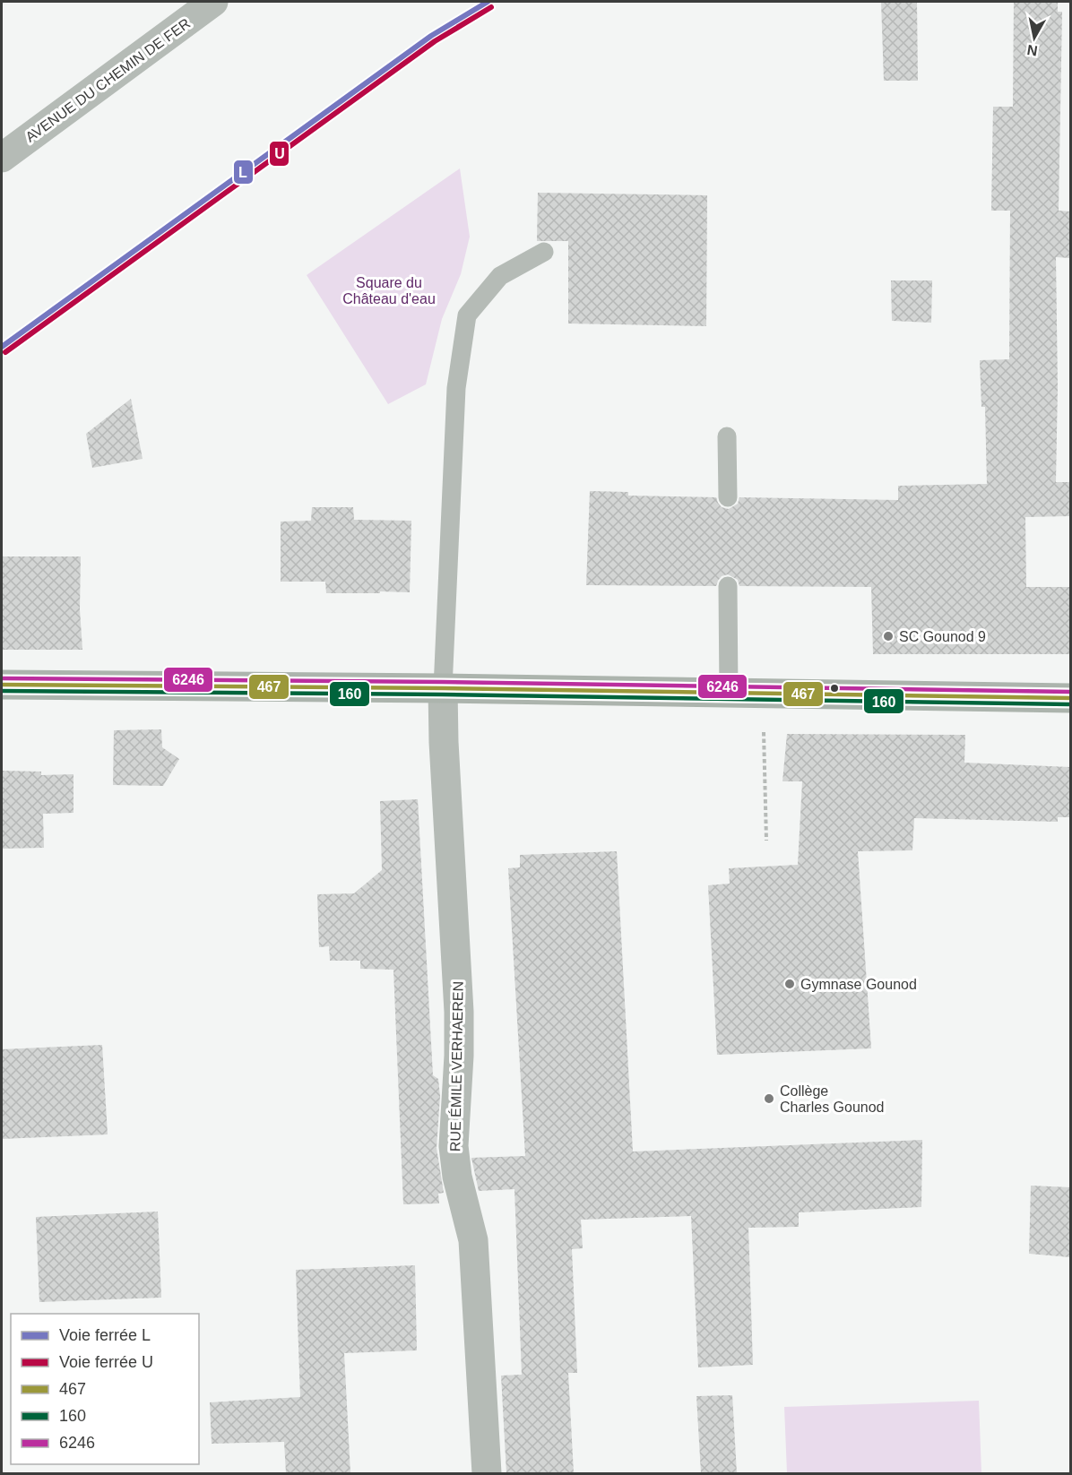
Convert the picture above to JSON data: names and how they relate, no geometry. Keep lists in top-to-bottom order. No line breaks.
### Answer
{"streets":{"street":["AVENUE DU CHEMIN DE FER","RUE ÉMILE VERHAEREN"]},"parks":["Square du Château d'eau"],"places":["SC Gounod 9","Gymnase Gounod","Collège Charles Gounod"],"lines":["rail line L","rail line U","transit line 6246","transit line 467","transit line 160"],"legend":["Voie ferrée L","Voie ferrée U","467","160","6246"],"north":"bottom"}
